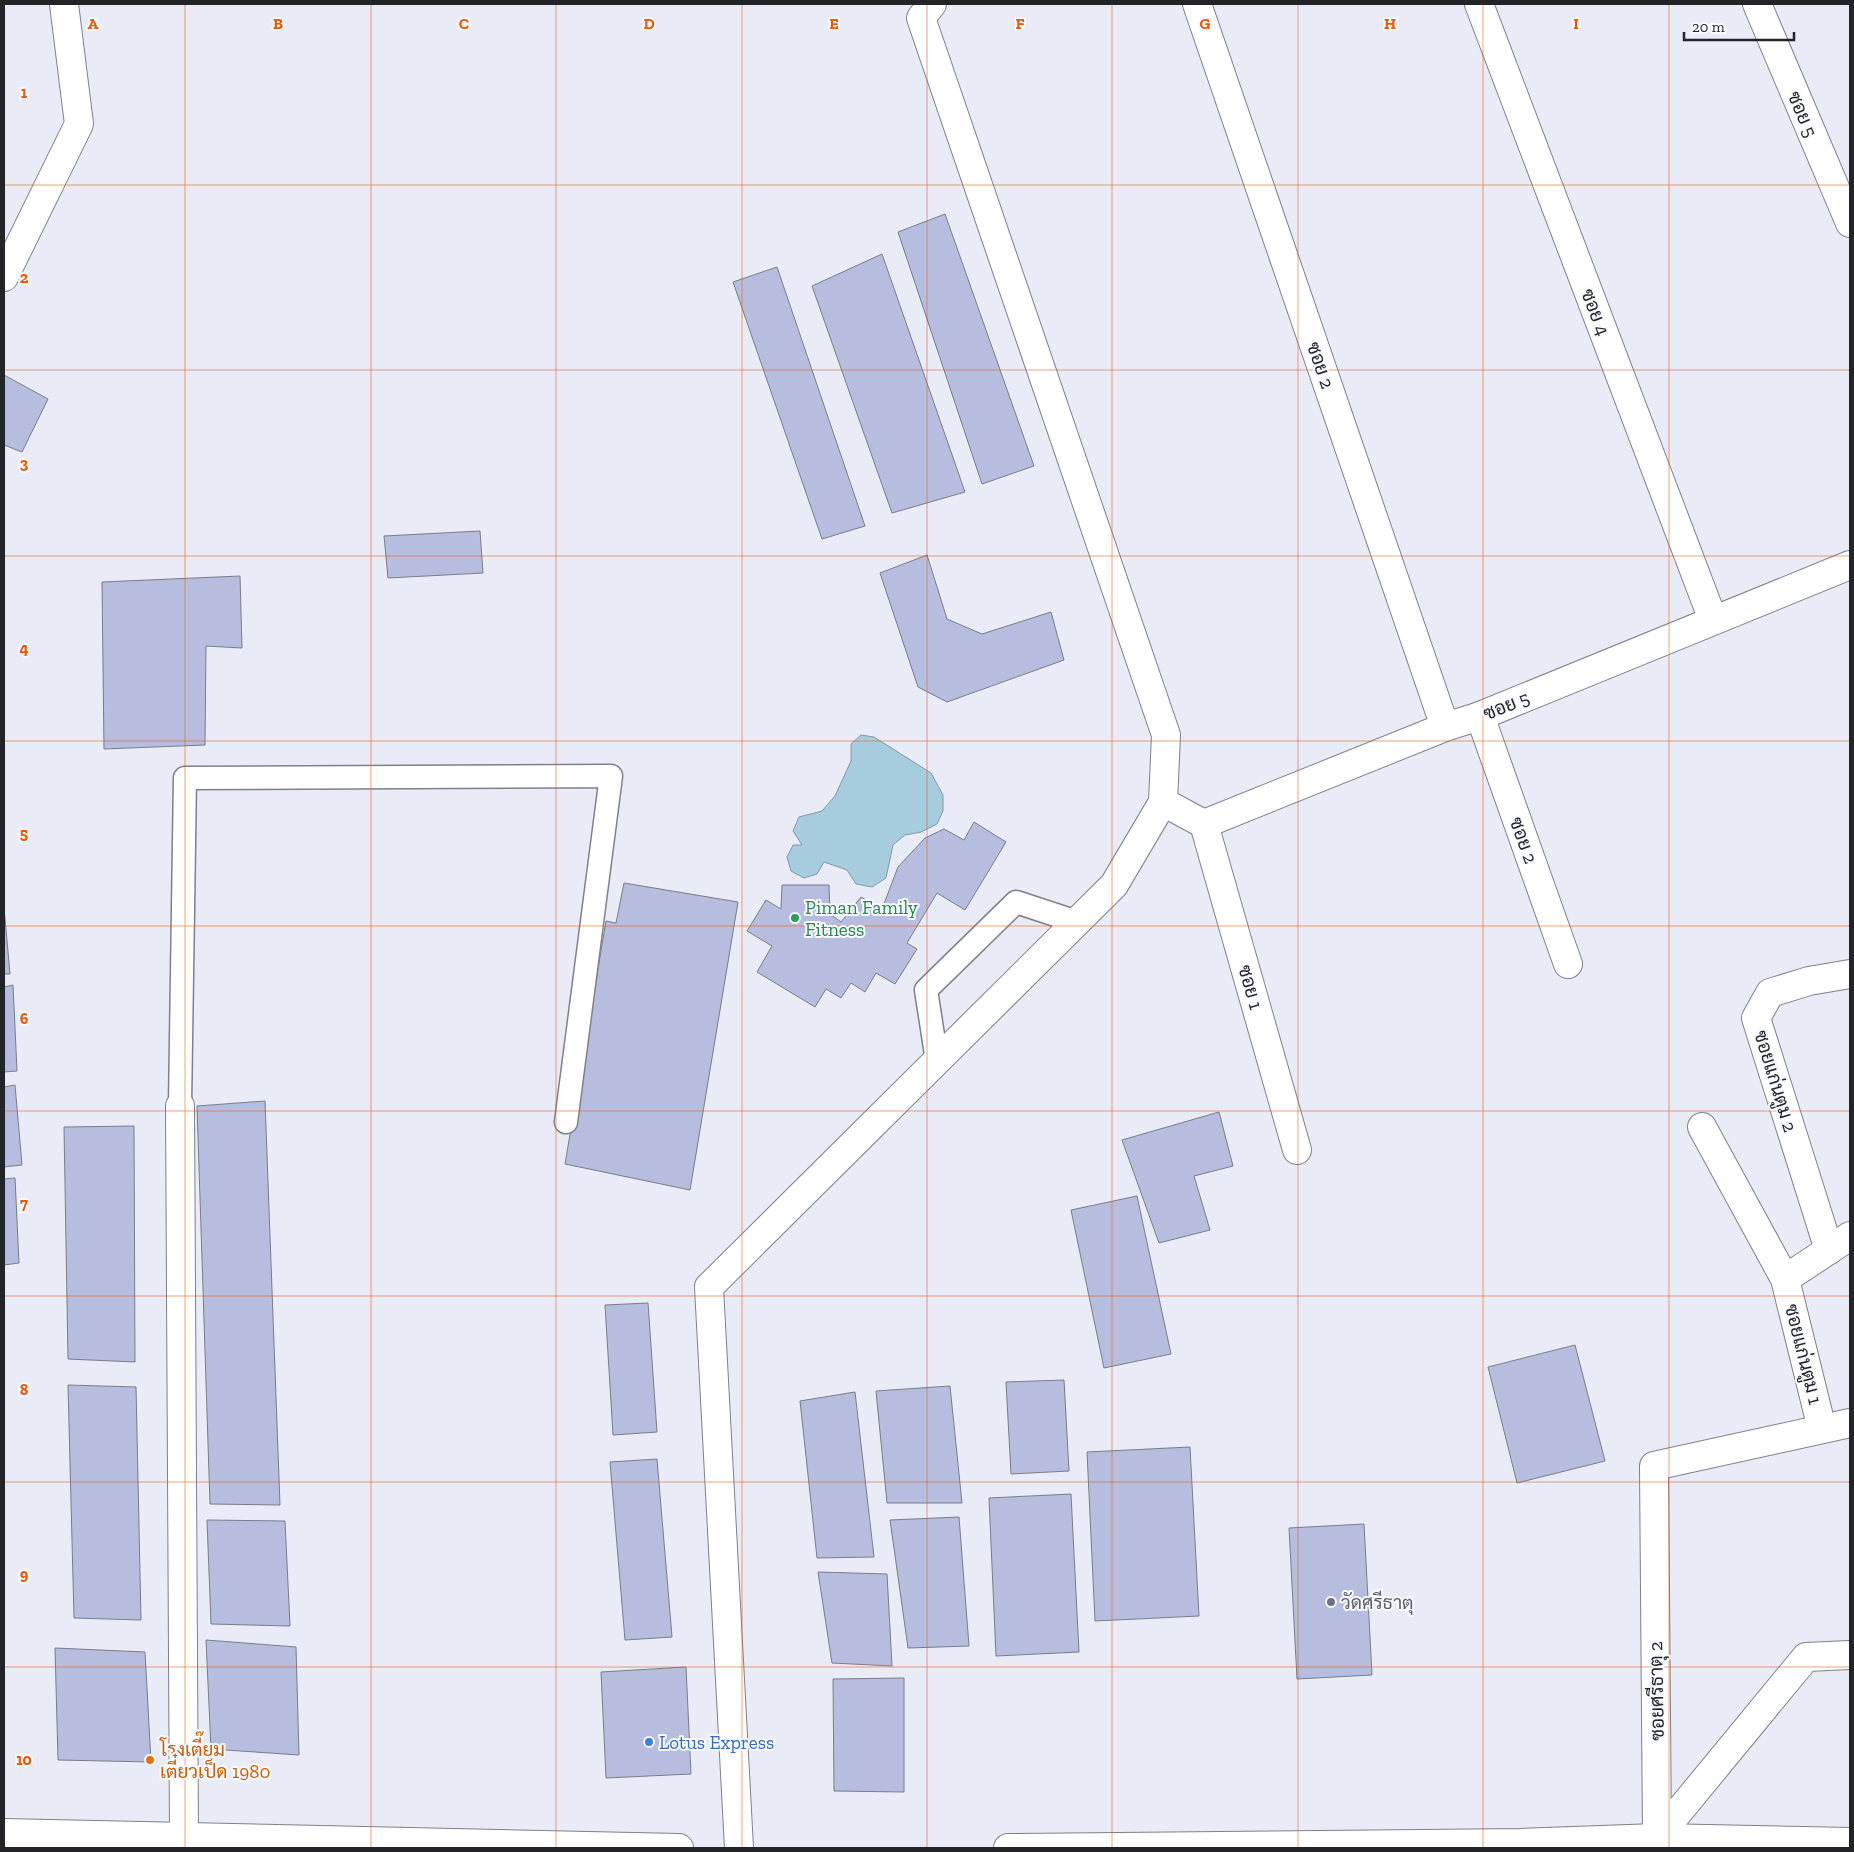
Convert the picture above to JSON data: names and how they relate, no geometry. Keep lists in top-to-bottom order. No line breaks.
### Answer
{"streets":{"street":["ซอย 5","ซอย 4","ซอย 2","ซอย 1","ซอยแก่นตูม 2","ซอยแก่นตูม 1","ซอยศรีธาตุ 2"]},"crossings":[["ซอย 5","ซอย 4"],["ซอย 5","ซอย 2"],["ซอย 5","ซอย 1"],["ซอยแก่นตูม 1","ซอยศรีธาตุ 2"]],"places":["Piman Family Fitness","วัดศรีธาตุ","Lotus Express","โรงเตี๊ยม เตี๋ยวเป็ด 1980"],"scale_bar":"20 m","grid":{"columns":["A","B","C","D","E","F","G","H","I"],"rows":["1","2","3","4","5","6","7","8","9","10"]}}
